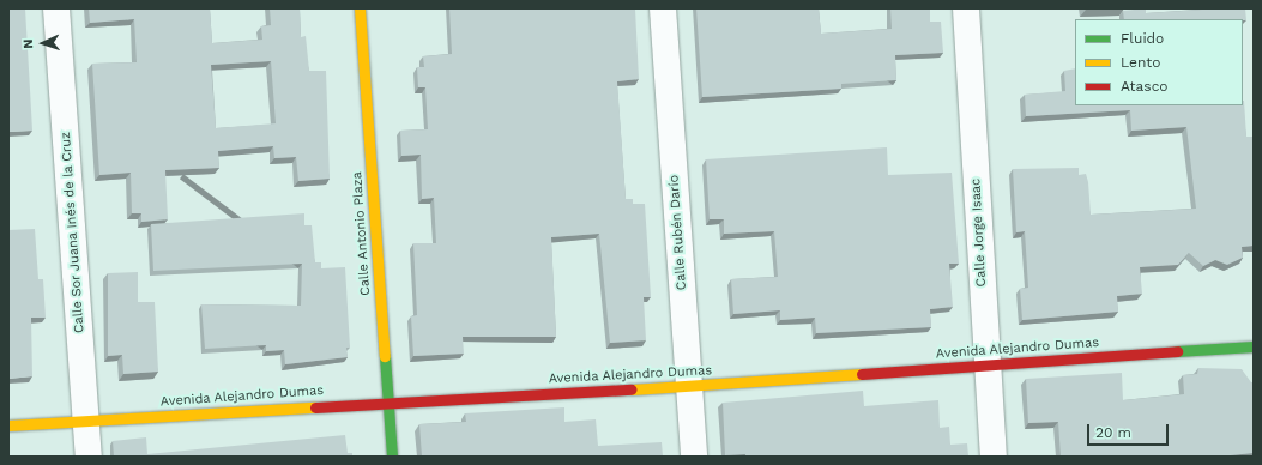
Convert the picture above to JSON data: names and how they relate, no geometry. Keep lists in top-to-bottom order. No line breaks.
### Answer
{"streets":{"street":["Calle Sor Juana Inés de la Cruz","Calle Rubén Darío","Calle Jorge Isaac","Calle Antonio Plaza","Avenida Alejandro Dumas"]},"crossings":[["Calle Sor Juana Inés de la Cruz","Avenida Alejandro Dumas"],["Calle Rubén Darío","Avenida Alejandro Dumas"],["Calle Jorge Isaac","Avenida Alejandro Dumas"],["Calle Antonio Plaza","Avenida Alejandro Dumas"]],"legend":["Fluido","Lento","Atasco"],"scale_bar":"20 m","north":"left"}
